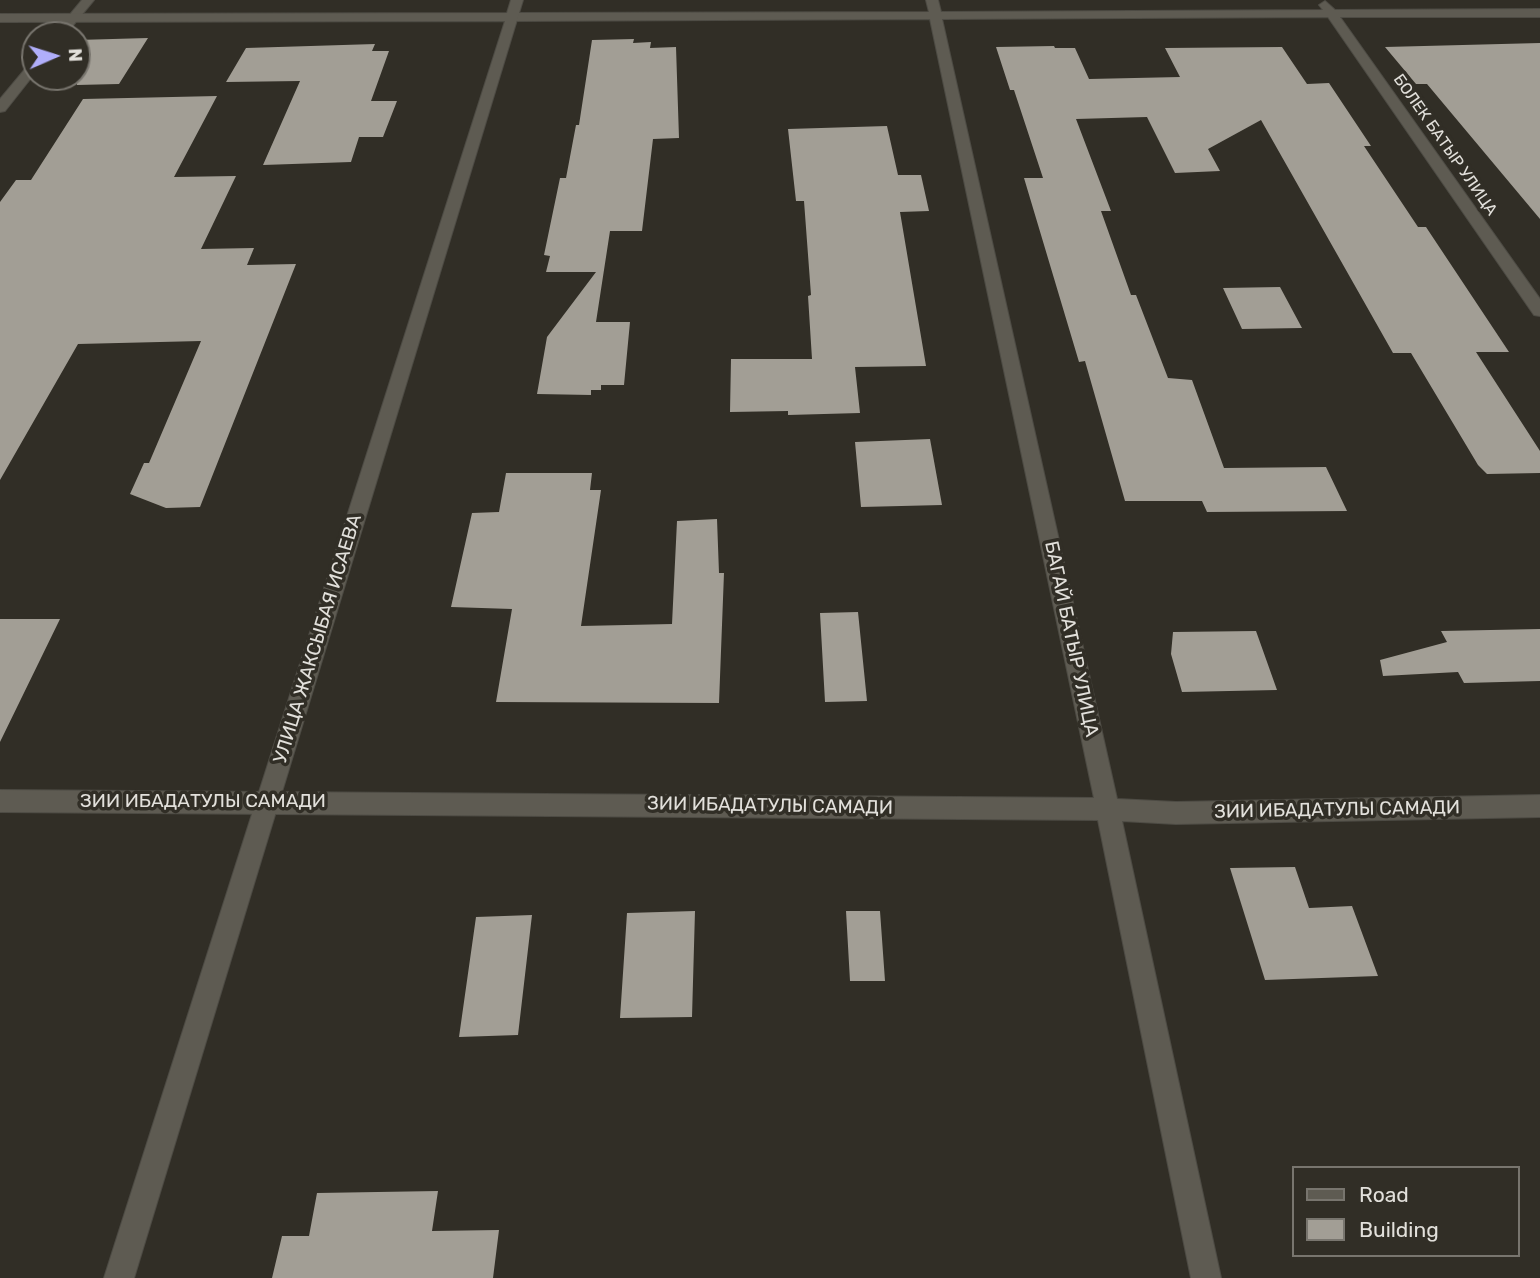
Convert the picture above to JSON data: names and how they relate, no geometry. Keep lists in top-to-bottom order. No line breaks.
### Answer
{"streets":{"street":["БОЛЕК БАТЫР УЛИЦА","УЛИЦА ЖАКСЫБАЯ ИСАЕВА","БАГАЙ БАТЫР УЛИЦА","ЗИИ ИБАДАТУЛЫ САМАДИ"]},"crossings":[["УЛИЦА ЖАКСЫБАЯ ИСАЕВА","ЗИИ ИБАДАТУЛЫ САМАДИ"],["БАГАЙ БАТЫР УЛИЦА","ЗИИ ИБАДАТУЛЫ САМАДИ"]],"legend":["Road","Building"],"north":"right"}
